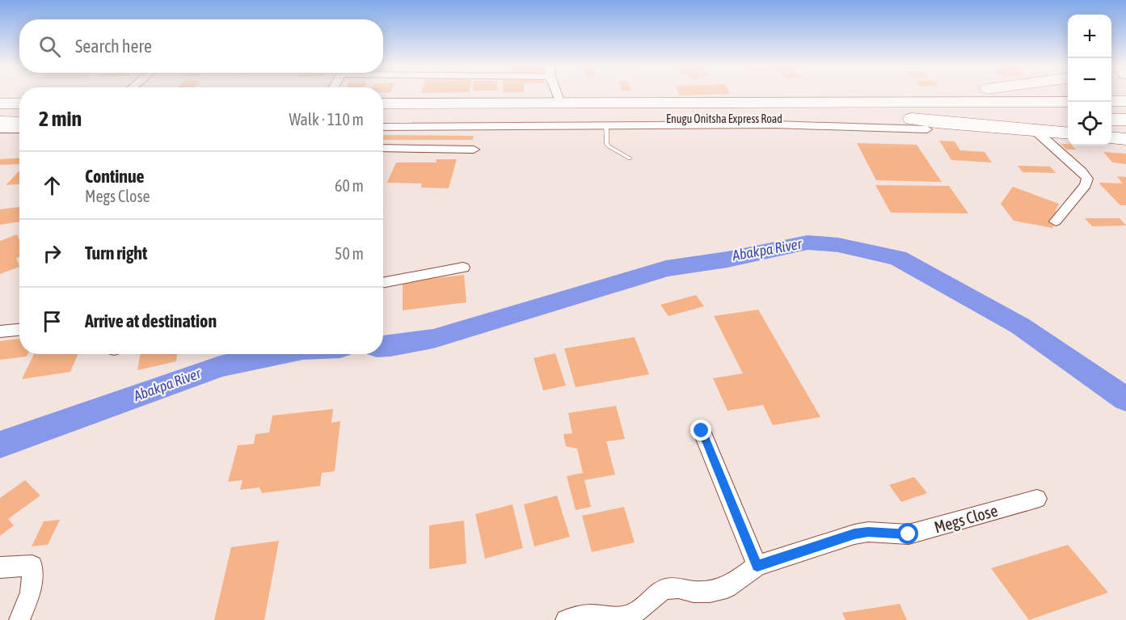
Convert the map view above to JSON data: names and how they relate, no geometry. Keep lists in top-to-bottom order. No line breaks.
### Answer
{"streets":{"highway":["Enugu Onitsha Express Road"],"street":["Megs Close"]},"water":["Abakpa River"],"page":{"map_buttons":["+","−"],"search":"Search here","heading":["2 min","Walk · 110 m"],"list":[["Continue","Megs Close","60 m"],["Turn right","50 m"],"Arrive at destination"]}}
